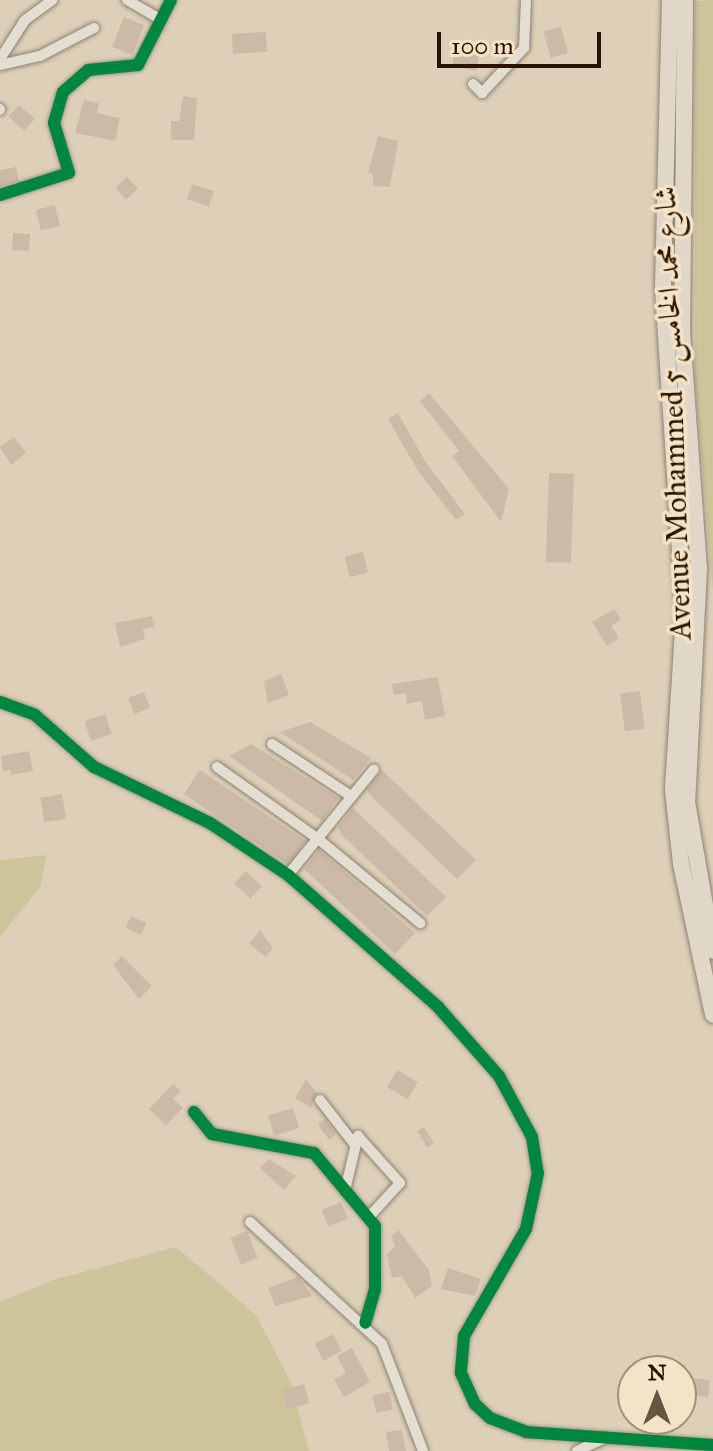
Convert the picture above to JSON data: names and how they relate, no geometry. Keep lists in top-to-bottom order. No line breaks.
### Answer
{"streets":{"main road":["Avenue Mohammed 5 شارع محمد الخامس"]},"scale_bar":"100 m","north":"top"}
